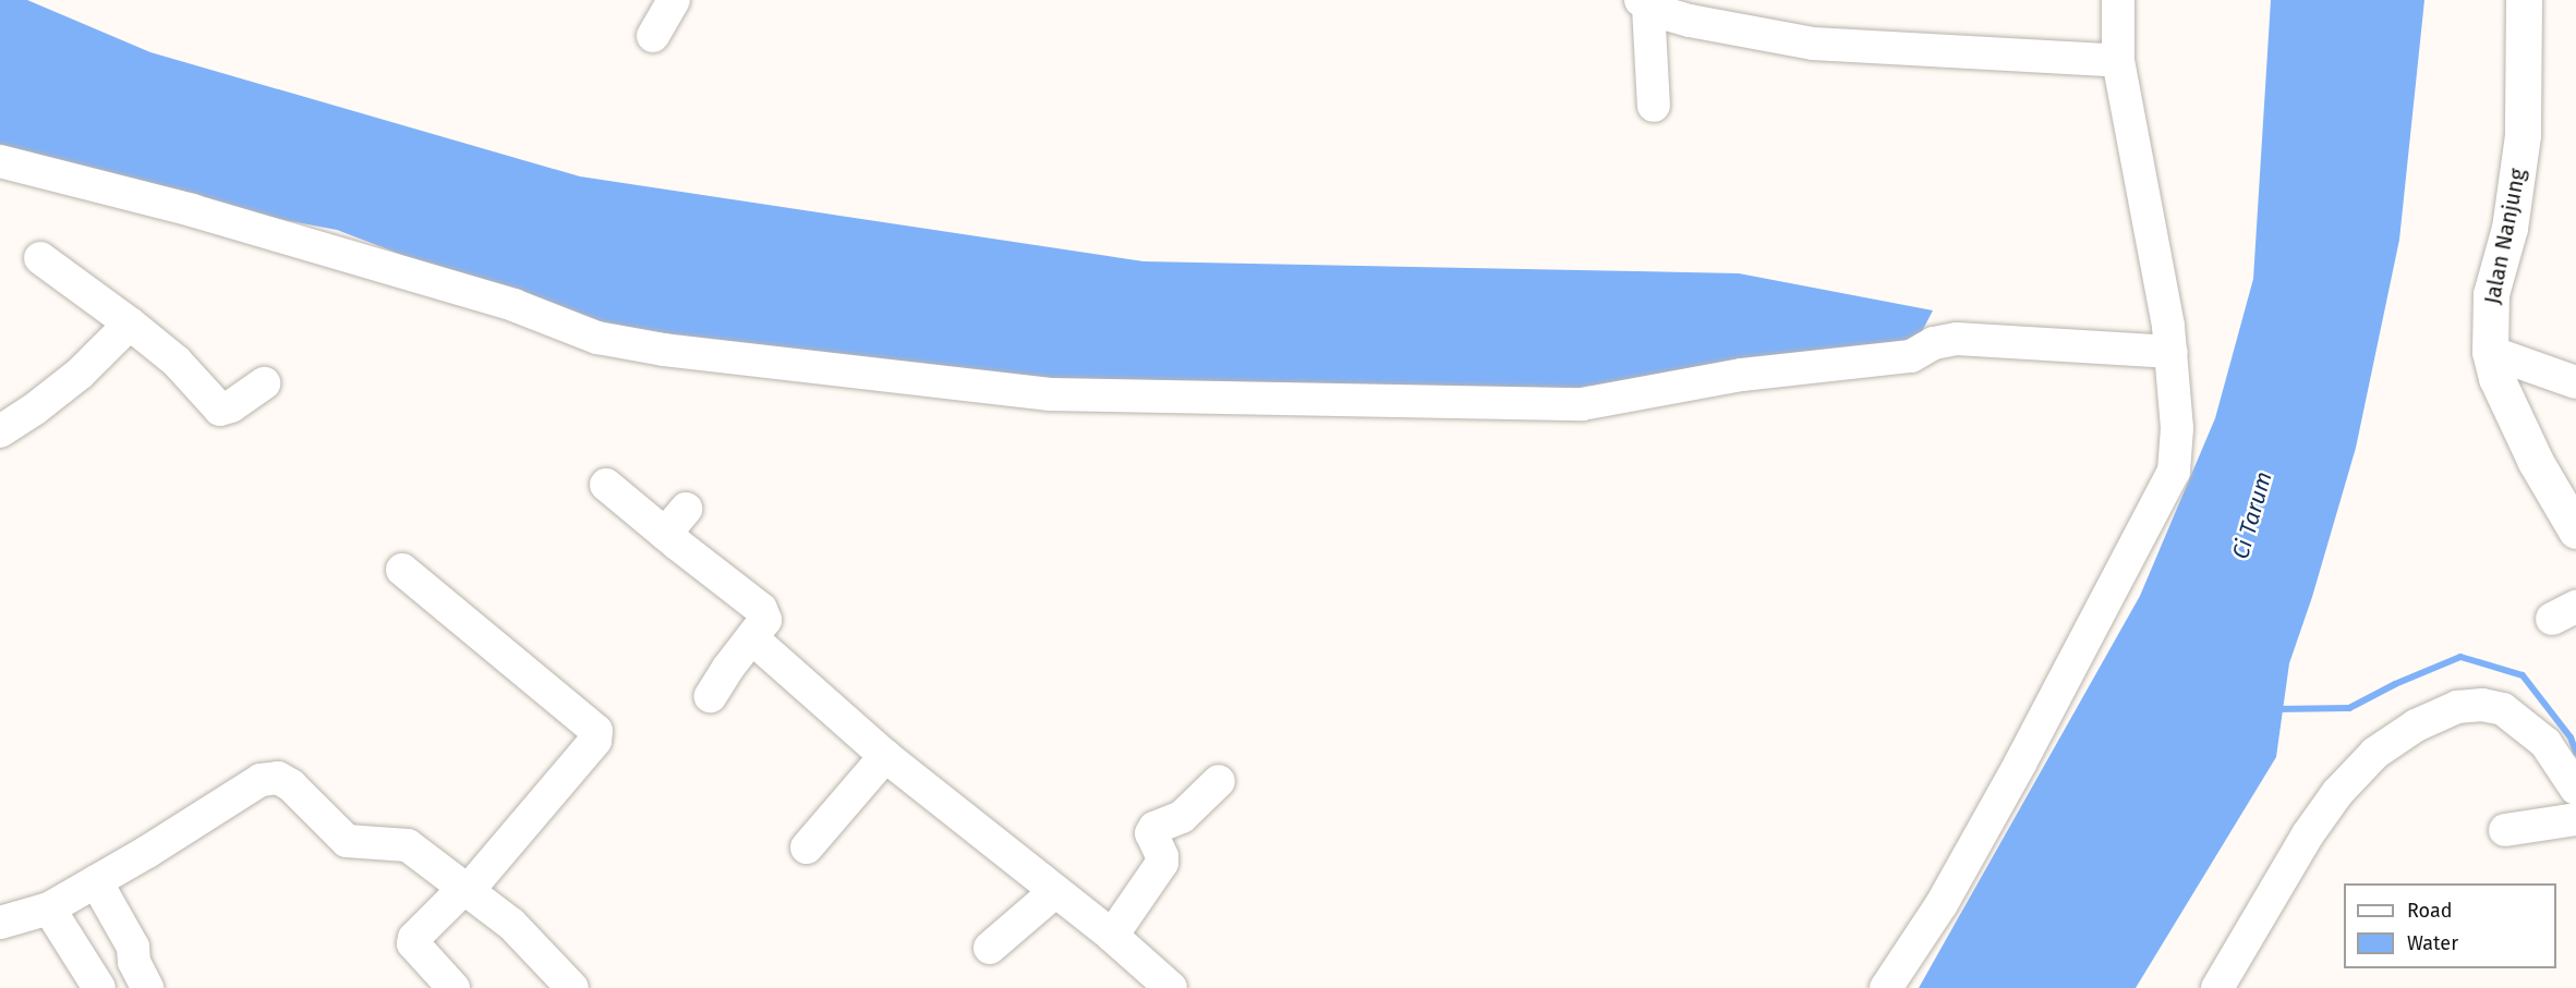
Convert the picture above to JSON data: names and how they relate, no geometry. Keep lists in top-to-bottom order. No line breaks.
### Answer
{"streets":{"main road":["Jalan Nanjung"]},"water":["Ci Tarum"],"legend":["Road","Water"]}
